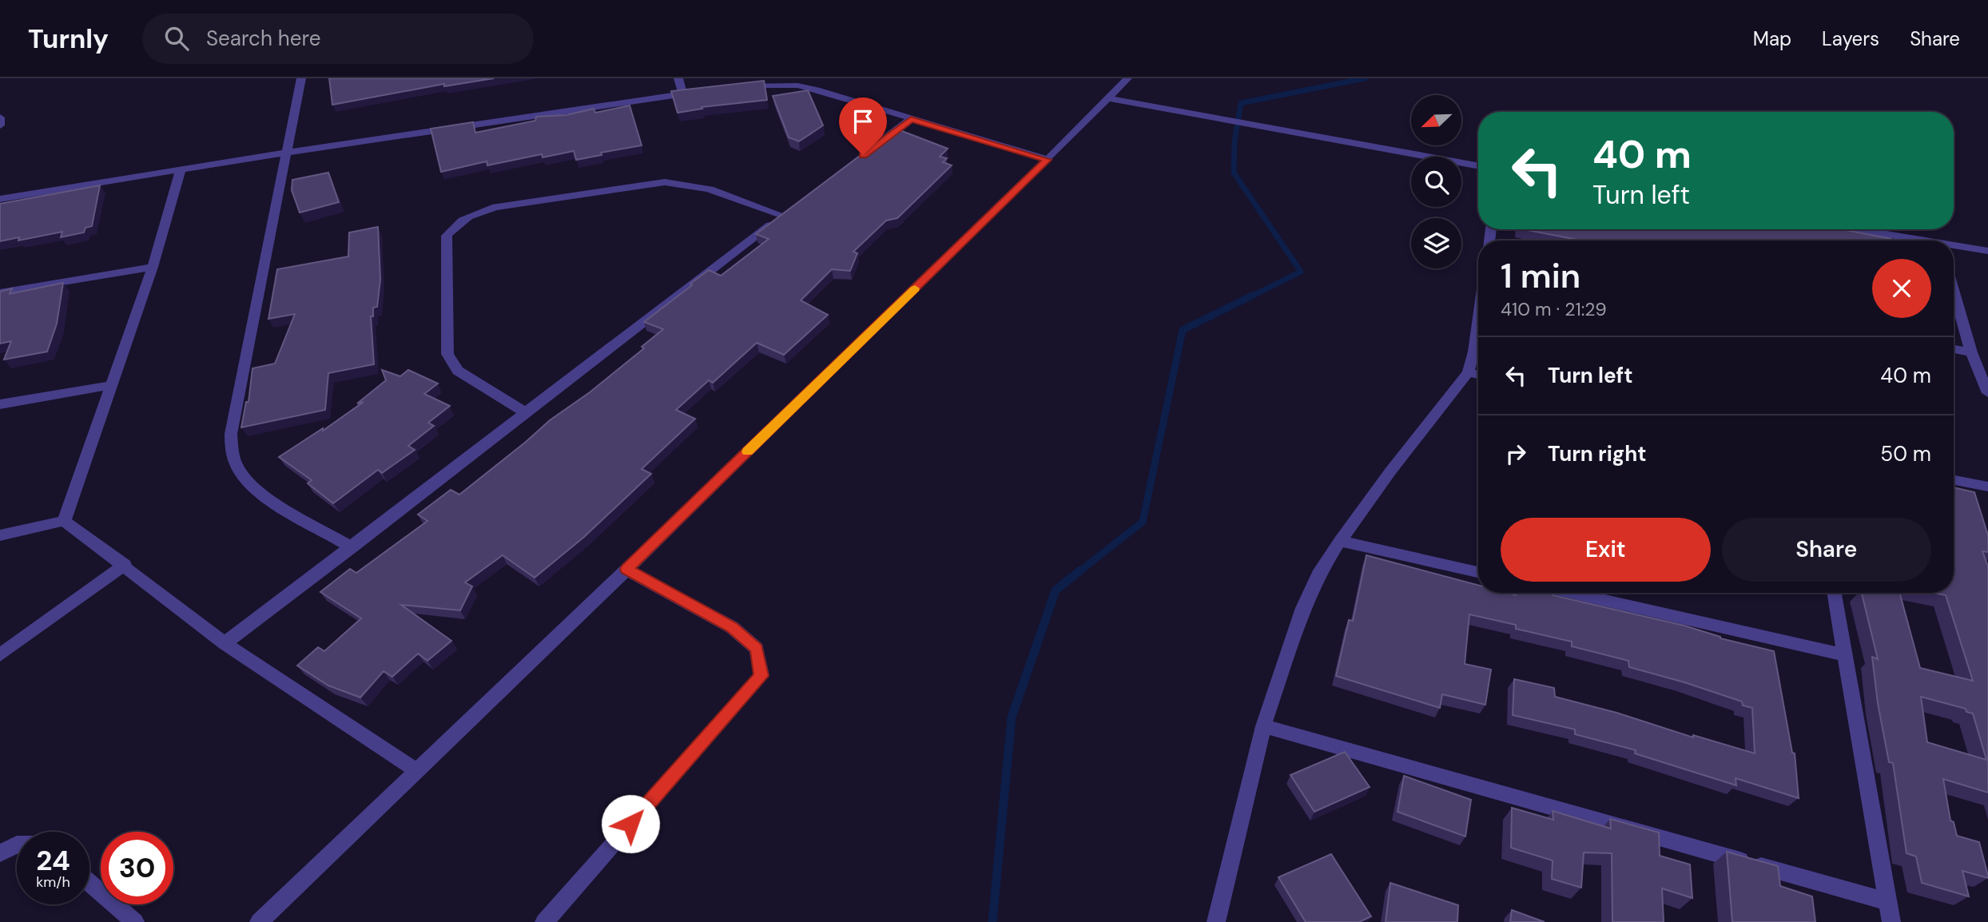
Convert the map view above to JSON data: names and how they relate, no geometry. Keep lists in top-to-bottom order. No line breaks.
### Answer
{"north":"bottom left","page":{"header":"Turnly","search":"Search here","nav":["Map","Layers","Share"],"turn":["40 m","Turn left"],"heading":["1 min","410 m · 21:29"],"list":[{"name":"Turn left","value":"40 m"},{"name":"Turn right","value":"50 m"}],"buttons":["Exit","Share"],"speed":"24 km/h","limit":"30"}}
